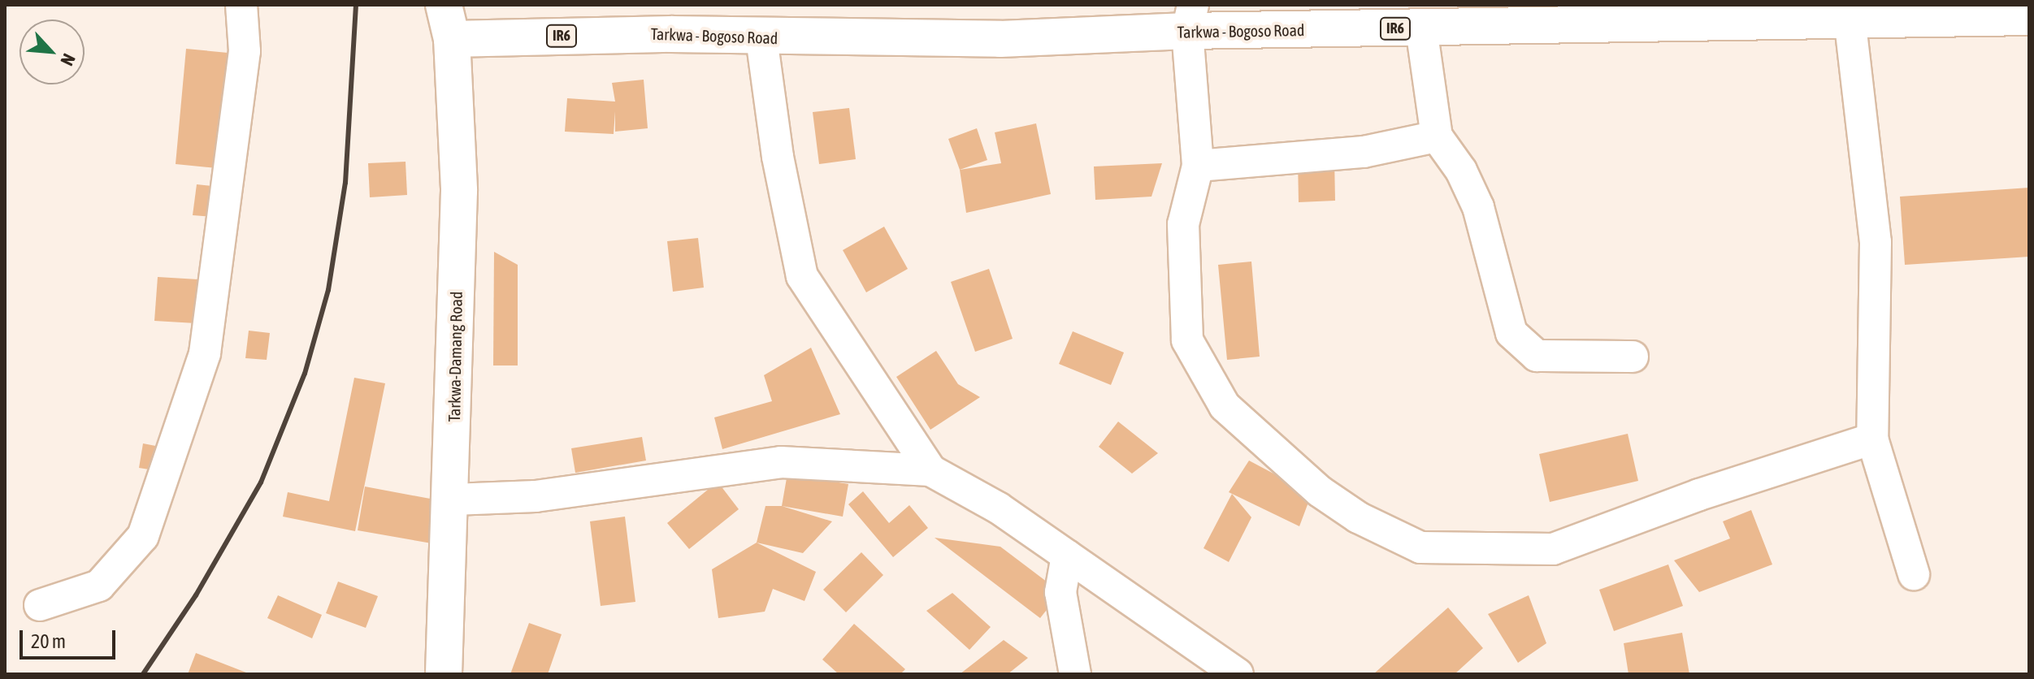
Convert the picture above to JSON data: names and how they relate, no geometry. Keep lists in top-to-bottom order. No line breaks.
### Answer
{"streets":{"main road":["IR6","Tarkwa - Bogoso Road","Tarkwa-Damang Road"]},"crossings":[["Tarkwa - Bogoso Road","Tarkwa-Damang Road"]],"scale_bar":"20 m","north":"bottom right"}
